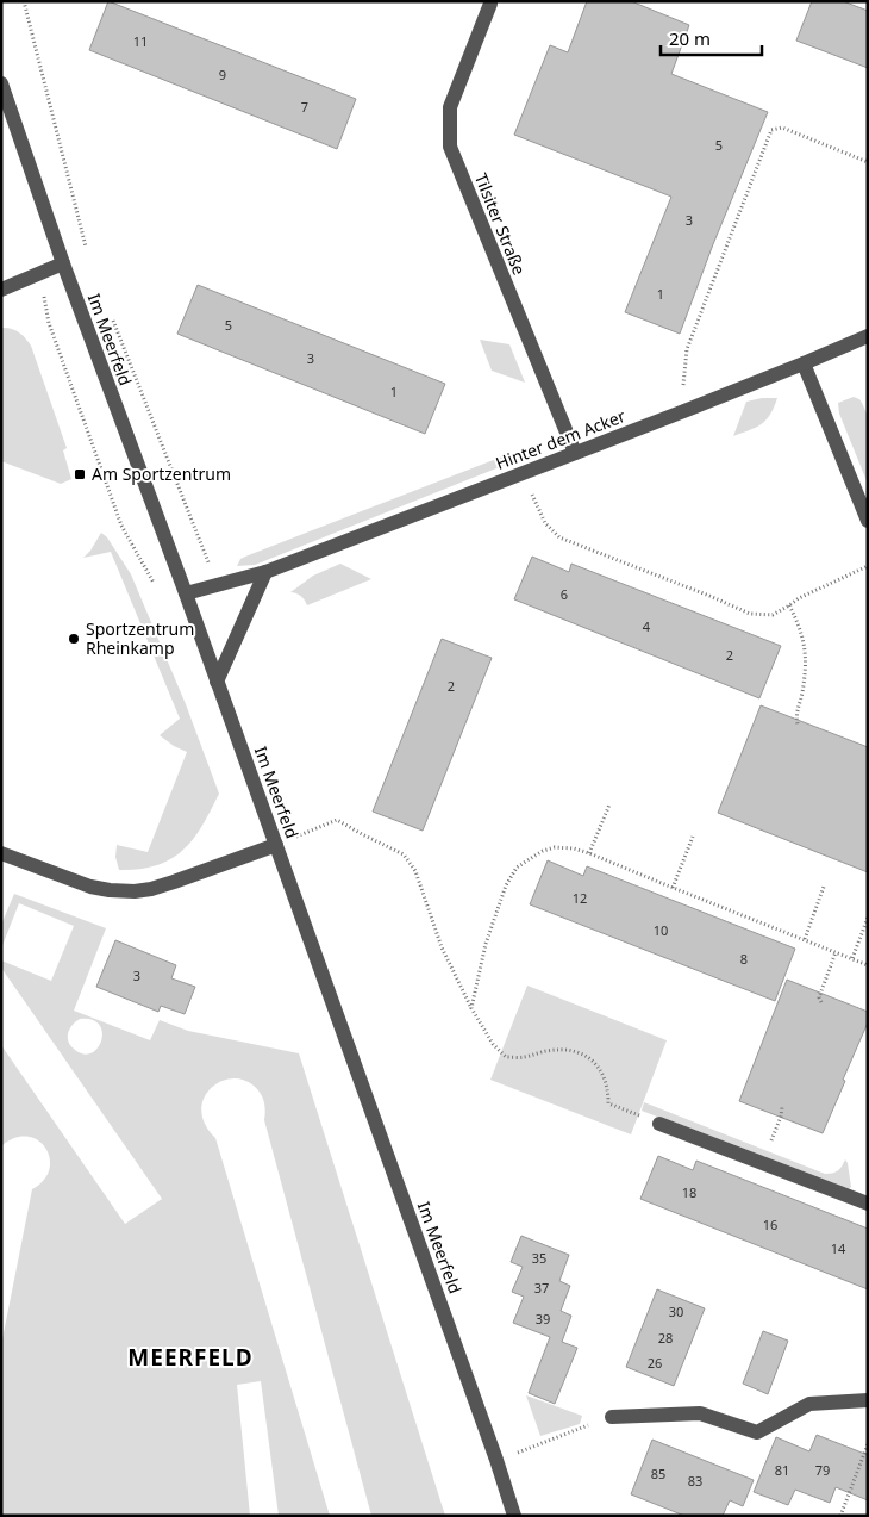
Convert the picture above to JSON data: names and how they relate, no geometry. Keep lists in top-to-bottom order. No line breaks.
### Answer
{"streets":{"street":["Tilsiter Straße","Im Meerfeld","Hinter dem Acker"]},"crossings":[["Tilsiter Straße","Hinter dem Acker"],["Im Meerfeld","Hinter dem Acker"]],"districts":["MEERFELD"],"places":{"transit":["Am Sportzentrum"],"other":["Sportzentrum Rheinkamp"]},"house_numbers":["11","9","7","5","3","1","5","3","1","6","4","2","2","12","10","8","3","18","16","14","35","37","30","39","28","26","81","79","85","83"],"scale_bar":"20 m"}
